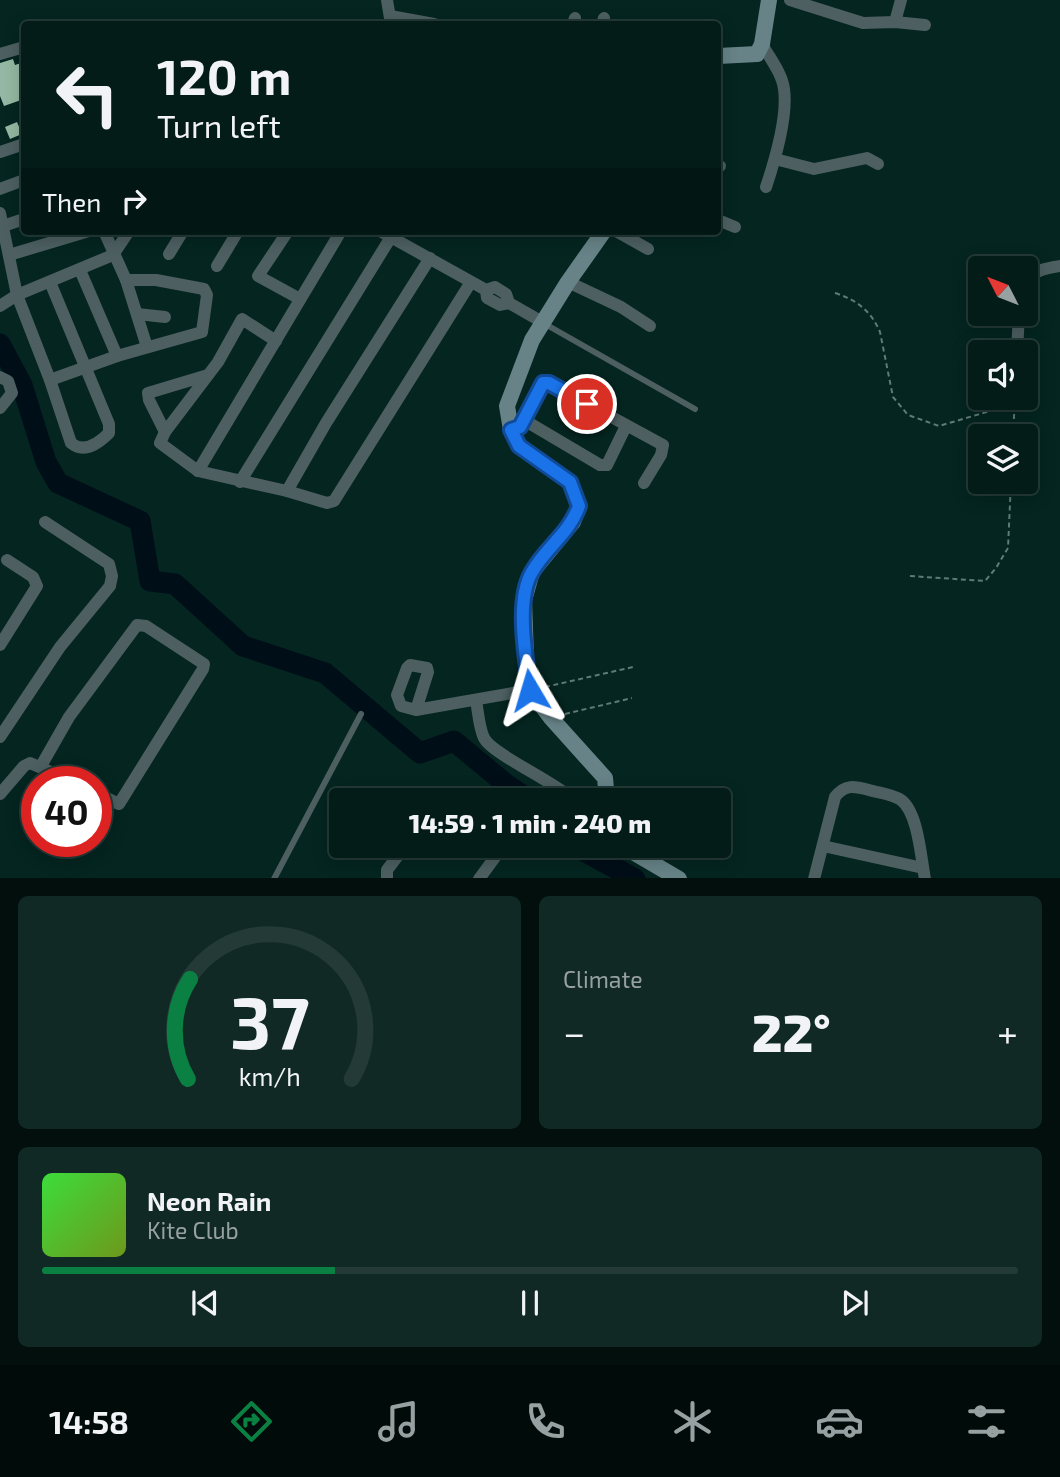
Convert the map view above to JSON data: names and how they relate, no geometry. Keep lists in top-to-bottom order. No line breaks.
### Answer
{"north":"top left","page":{"turn":["120 m","Turn left"],"then":"Then","limit":"40","trip":"14:59 · 1 min · 240 m","tile":"Climate","heat":["−","22°","+"],"song":["Neon Rain","Kite Club"],"tabs":"14:58","gauge":["37","km/h"]}}
